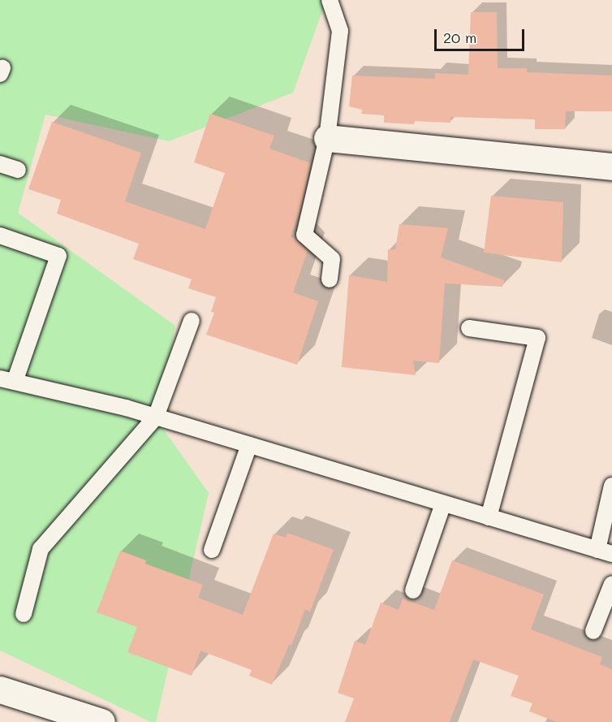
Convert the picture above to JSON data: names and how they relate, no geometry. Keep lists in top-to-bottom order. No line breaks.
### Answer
{"scale_bar":"20 m"}
